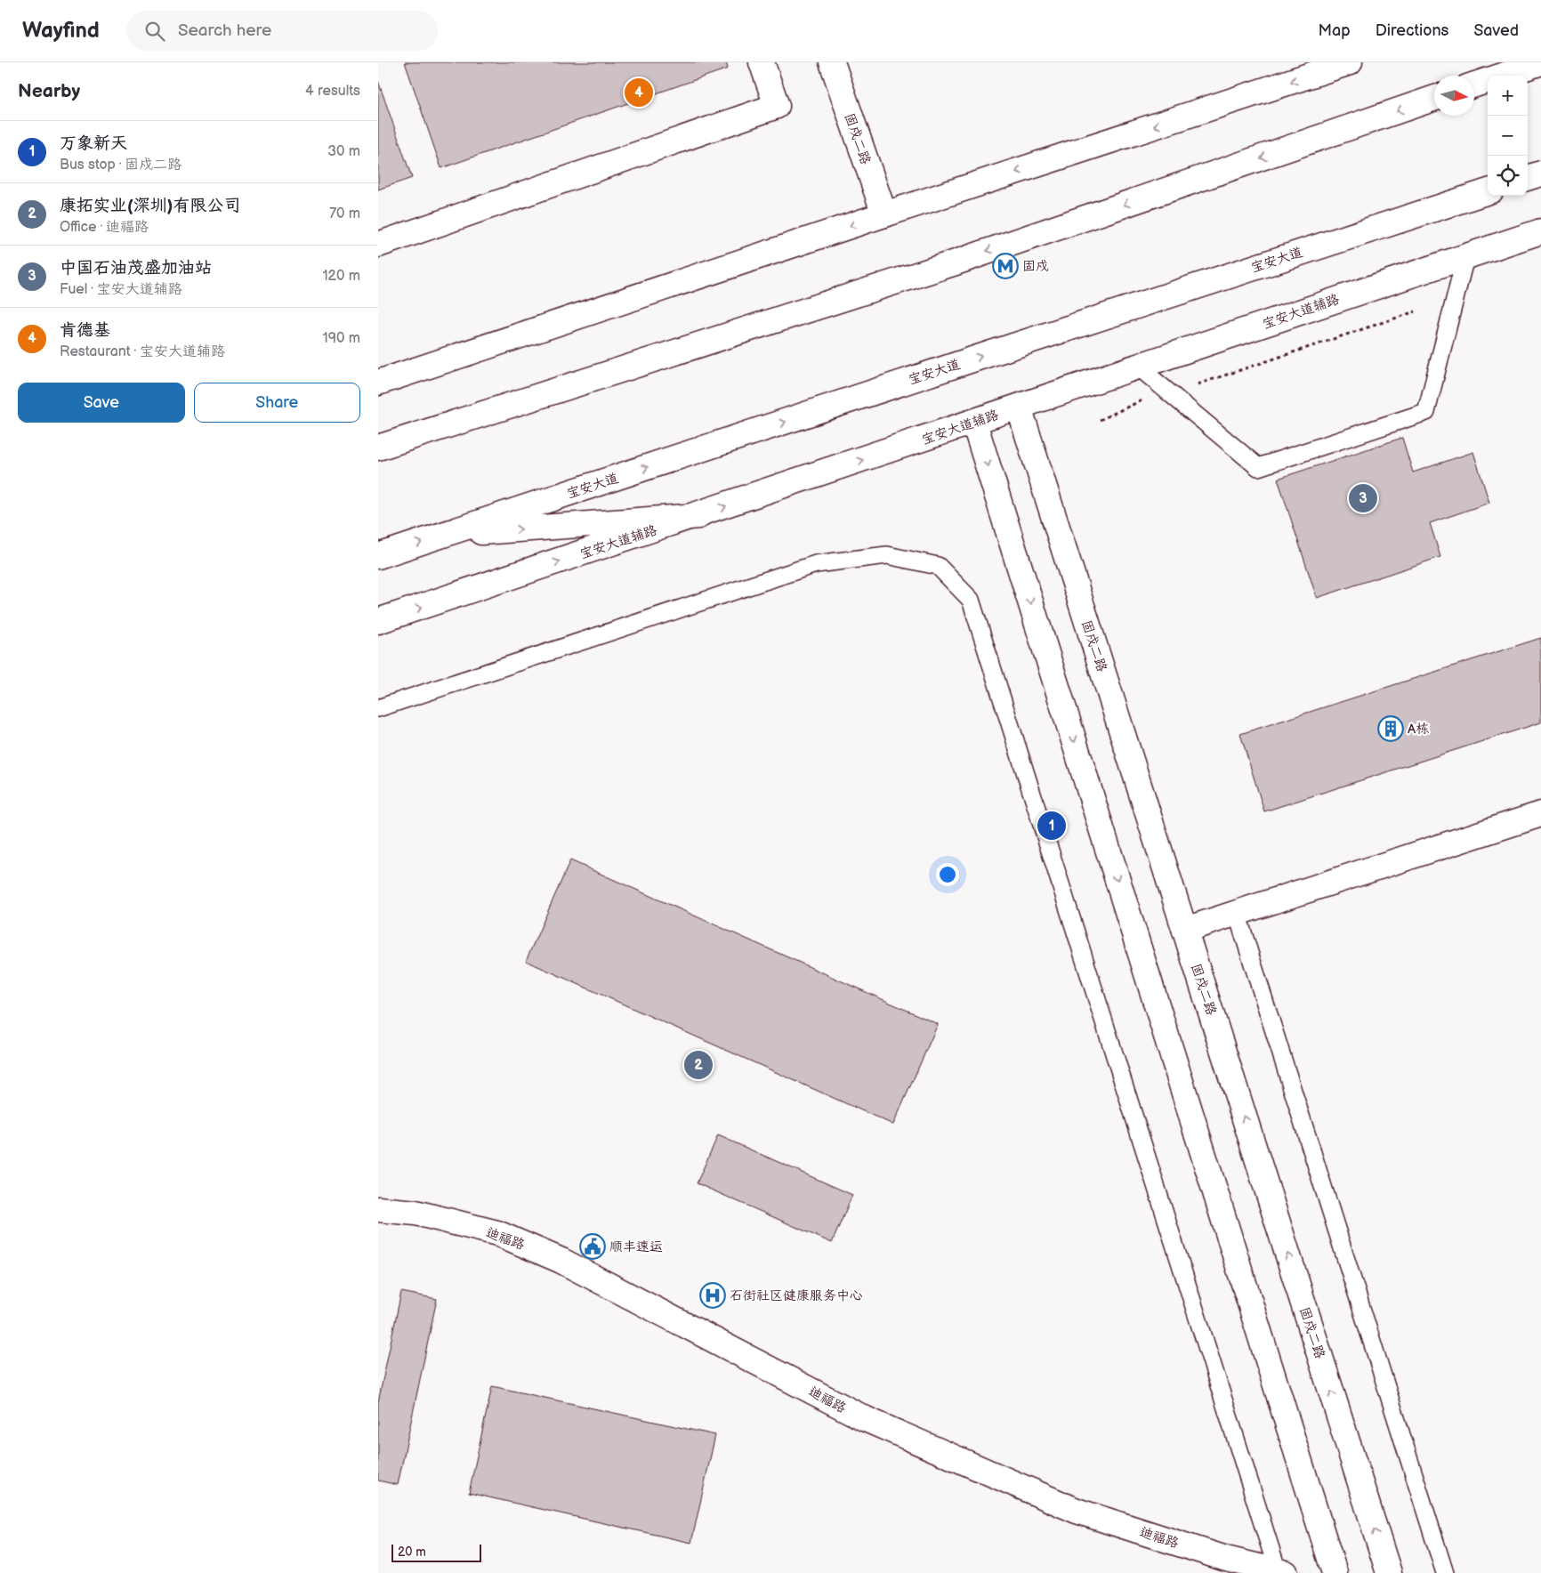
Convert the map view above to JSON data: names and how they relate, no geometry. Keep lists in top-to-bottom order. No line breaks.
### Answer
{"streets":{"main road":["固戍二路","宝安大道","宝安大道辅路","迪福路"]},"crossings":[["固戍二路","宝安大道辅路"]],"places":{"metro station":["固戍"],"building":["A栋"],"public building":["顺丰速运"],"hospital":["石街社区健康服务中心"]},"scale_bar":"20 m","north":"right","page":{"header":"Wayfind","search":"Search here","nav":["Map","Directions","Saved"],"heading":["Nearby","4 results"],"map_buttons":["+","−"],"pins":["4","3","1","2"],"list":[{"mark":"1","name":"万象新天","note":"Bus stop · 固戍二路","value":"30 m"},{"mark":"2","name":"康拓实业(深圳)有限公司","note":"Office · 迪福路","value":"70 m"},{"mark":"3","name":"中国石油茂盛加油站","note":"Fuel · 宝安大道辅路","value":"120 m"},{"mark":"4","name":"肯德基","note":"Restaurant · 宝安大道辅路","value":"190 m"}],"buttons":["Save","Share"],"scale":"20 m"}}
